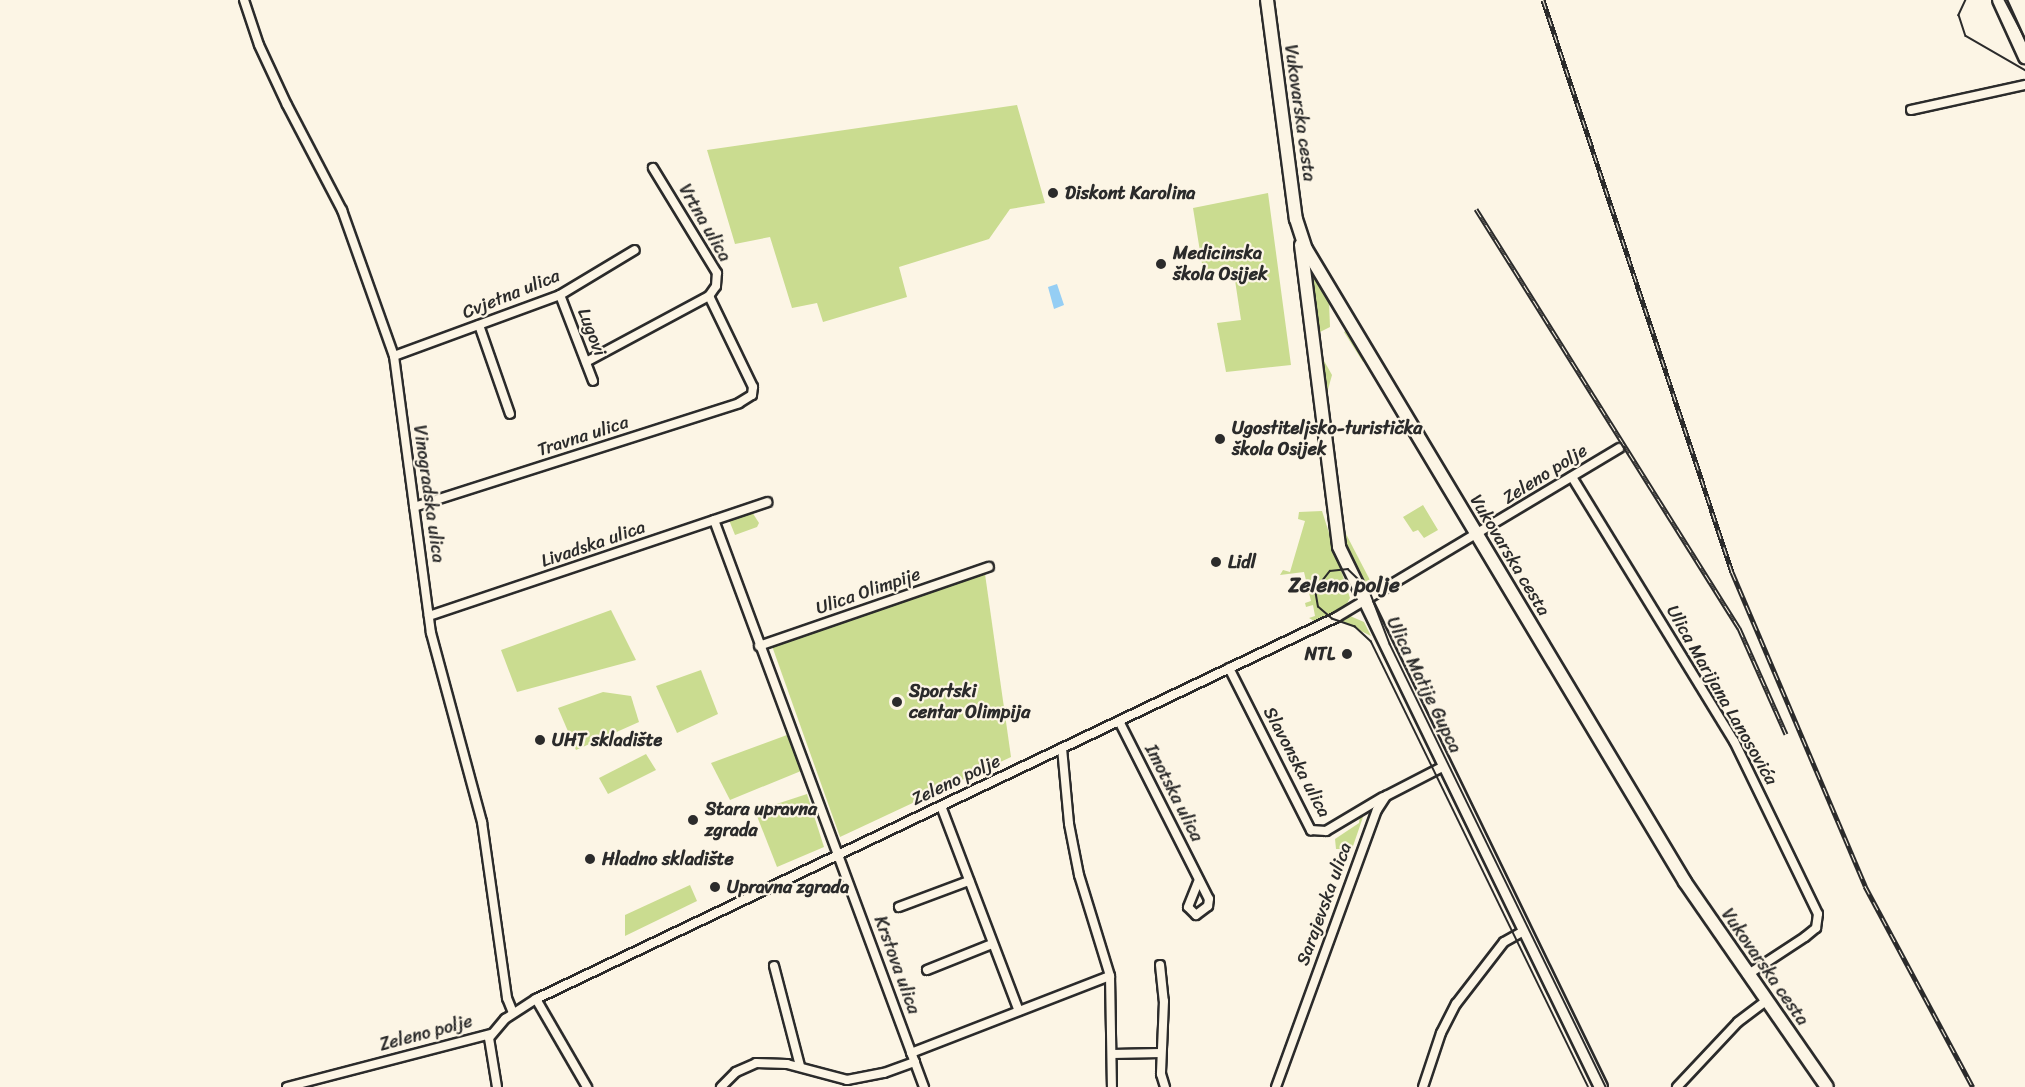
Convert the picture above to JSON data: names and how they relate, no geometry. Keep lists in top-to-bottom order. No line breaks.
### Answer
{"streets":{"main road":["Vukovarska cesta","Ulica Matije Gupca"],"street":["Vrtna ulica","Cvjetna ulica","Lugovi","Travna ulica","Zeleno polje","Vinogradska ulica","Livadska ulica","Ulica Olimpije","Ulica Marijana Lanosovića","Slavonska ulica","Imotska ulica","Sarajevska ulica","Krstova ulica"]},"crossings":[["Vukovarska cesta","Zeleno polje"],["Vukovarska cesta","Ulica Matije Gupca"],["Vukovarska cesta","Ulica Marijana Lanosovića"],["Vrtna ulica","Travna ulica"],["Cvjetna ulica","Lugovi"],["Cvjetna ulica","Vinogradska ulica"],["Travna ulica","Vinogradska ulica"],["Zeleno polje","Vinogradska ulica"],["Zeleno polje","Ulica Matije Gupca"],["Zeleno polje","Ulica Marijana Lanosovića"],["Zeleno polje","Slavonska ulica"],["Zeleno polje","Imotska ulica"],["Zeleno polje","Krstova ulica"],["Vinogradska ulica","Livadska ulica"],["Slavonska ulica","Sarajevska ulica"]],"districts":["Zeleno polje"],"places":["Diskont Karolina","Medicinska škola Osijek","Ugostiteljsko-turistička škola Osijek","Lidl","NTL","Sportski centar Olimpija","UHT skladište","Stara upravna zgrada","Hladno skladište","Upravna zgrada"]}
